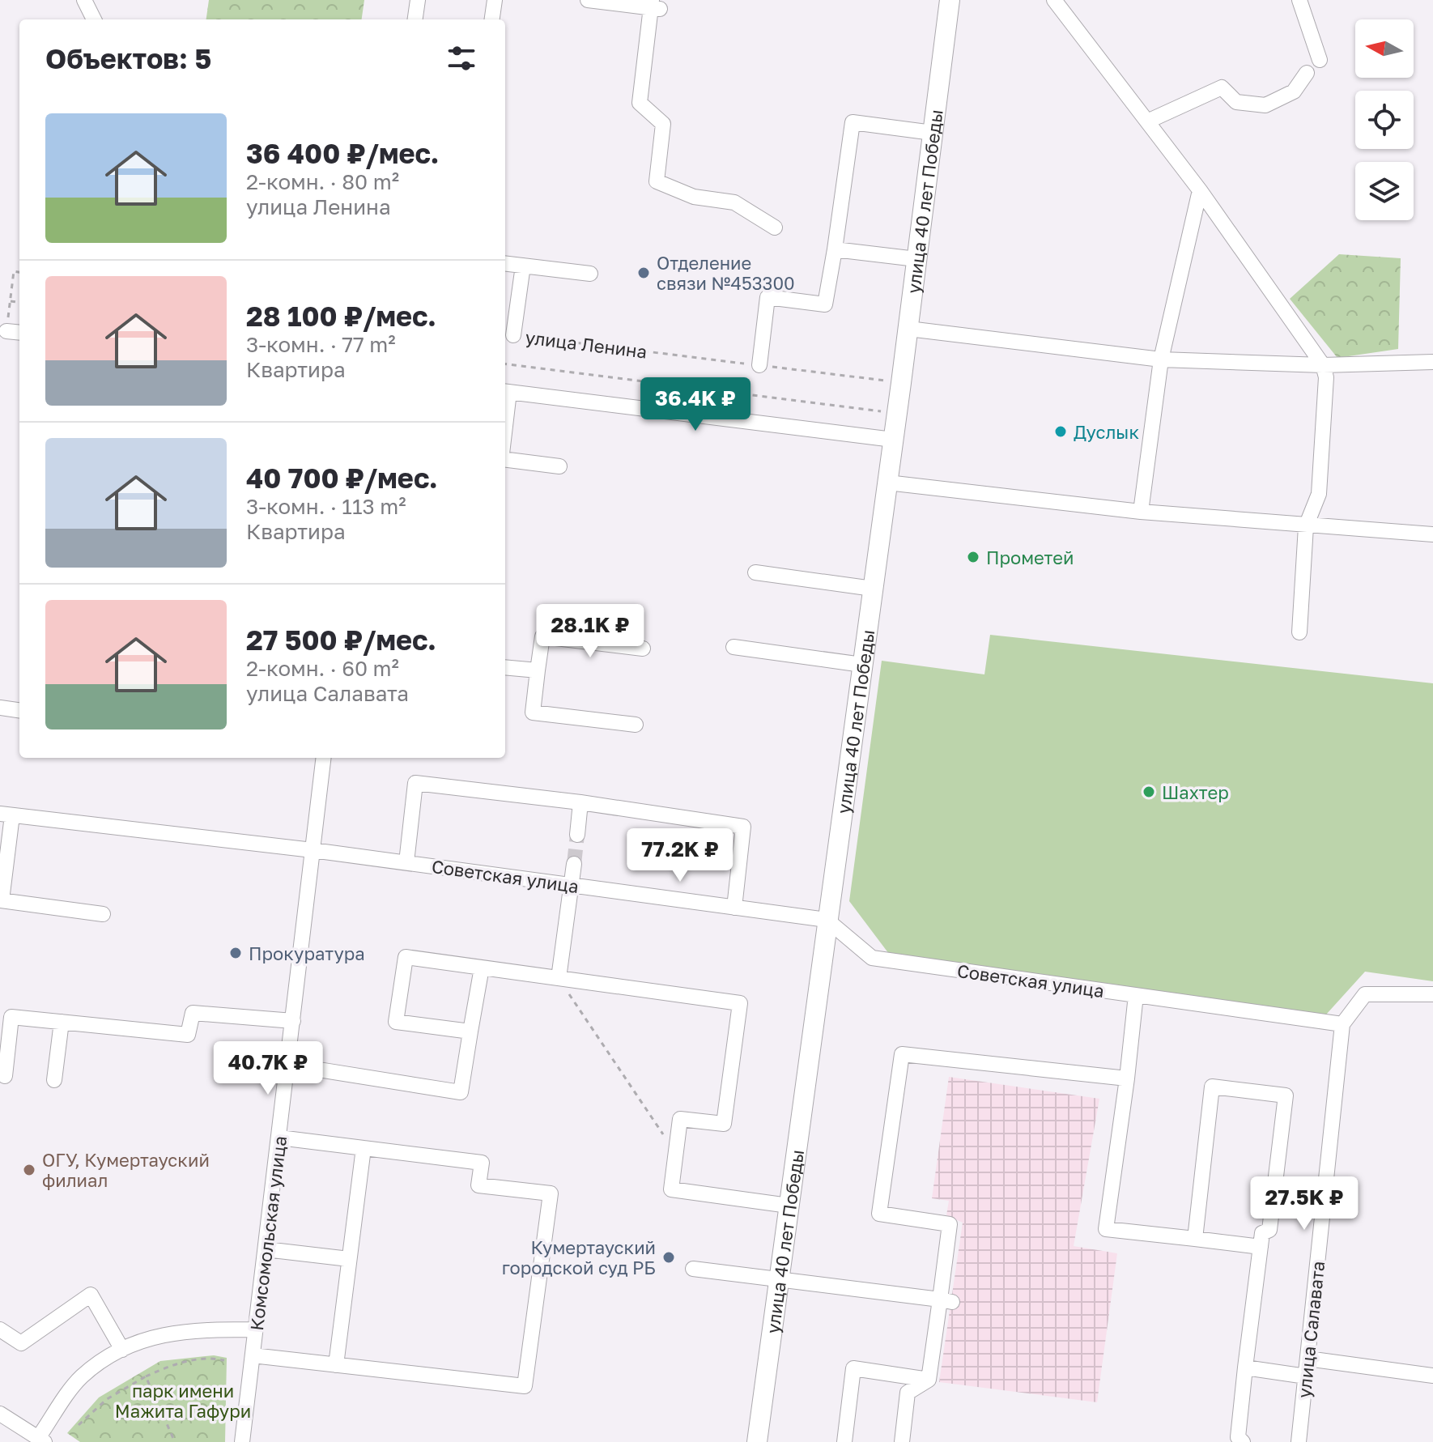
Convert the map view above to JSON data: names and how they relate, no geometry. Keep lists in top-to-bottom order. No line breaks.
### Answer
{"streets":{"main road":["улица 40 лет Победы"],"street":["Советская улица","Комсомольская улица","улица Салавата"],"path":["улица Ленина"]},"crossings":[["улица 40 лет Победы","улица Ленина"],["улица 40 лет Победы","Советская улица"],["Советская улица","Комсомольская улица"],["Советская улица","улица Салавата"]],"parks":["парк имени Мажита Гафури"],"places":["Отделение связи №453300","Дуслык","Прометей","Шахтер","Прокуратура","ОГУ, Кумертауский филиал","Кумертауский городской суд РБ"],"north":"left","page":{"heading":"Объектов: 5","list":[{"name":"36 400 ₽/мес.","note":"2-комн. · 80 m² · улица Ленина"},{"name":"28 100 ₽/мес.","note":"3-комн. · 77 m² · Квартира"},{"name":"40 700 ₽/мес.","note":"3-комн. · 113 m² · Квартира"},{"name":"27 500 ₽/мес.","note":"2-комн. · 60 m² · улица Салавата"}],"price":["36.4K ₽","28.1K ₽","77.2K ₽","40.7K ₽","27.5K ₽"]}}
